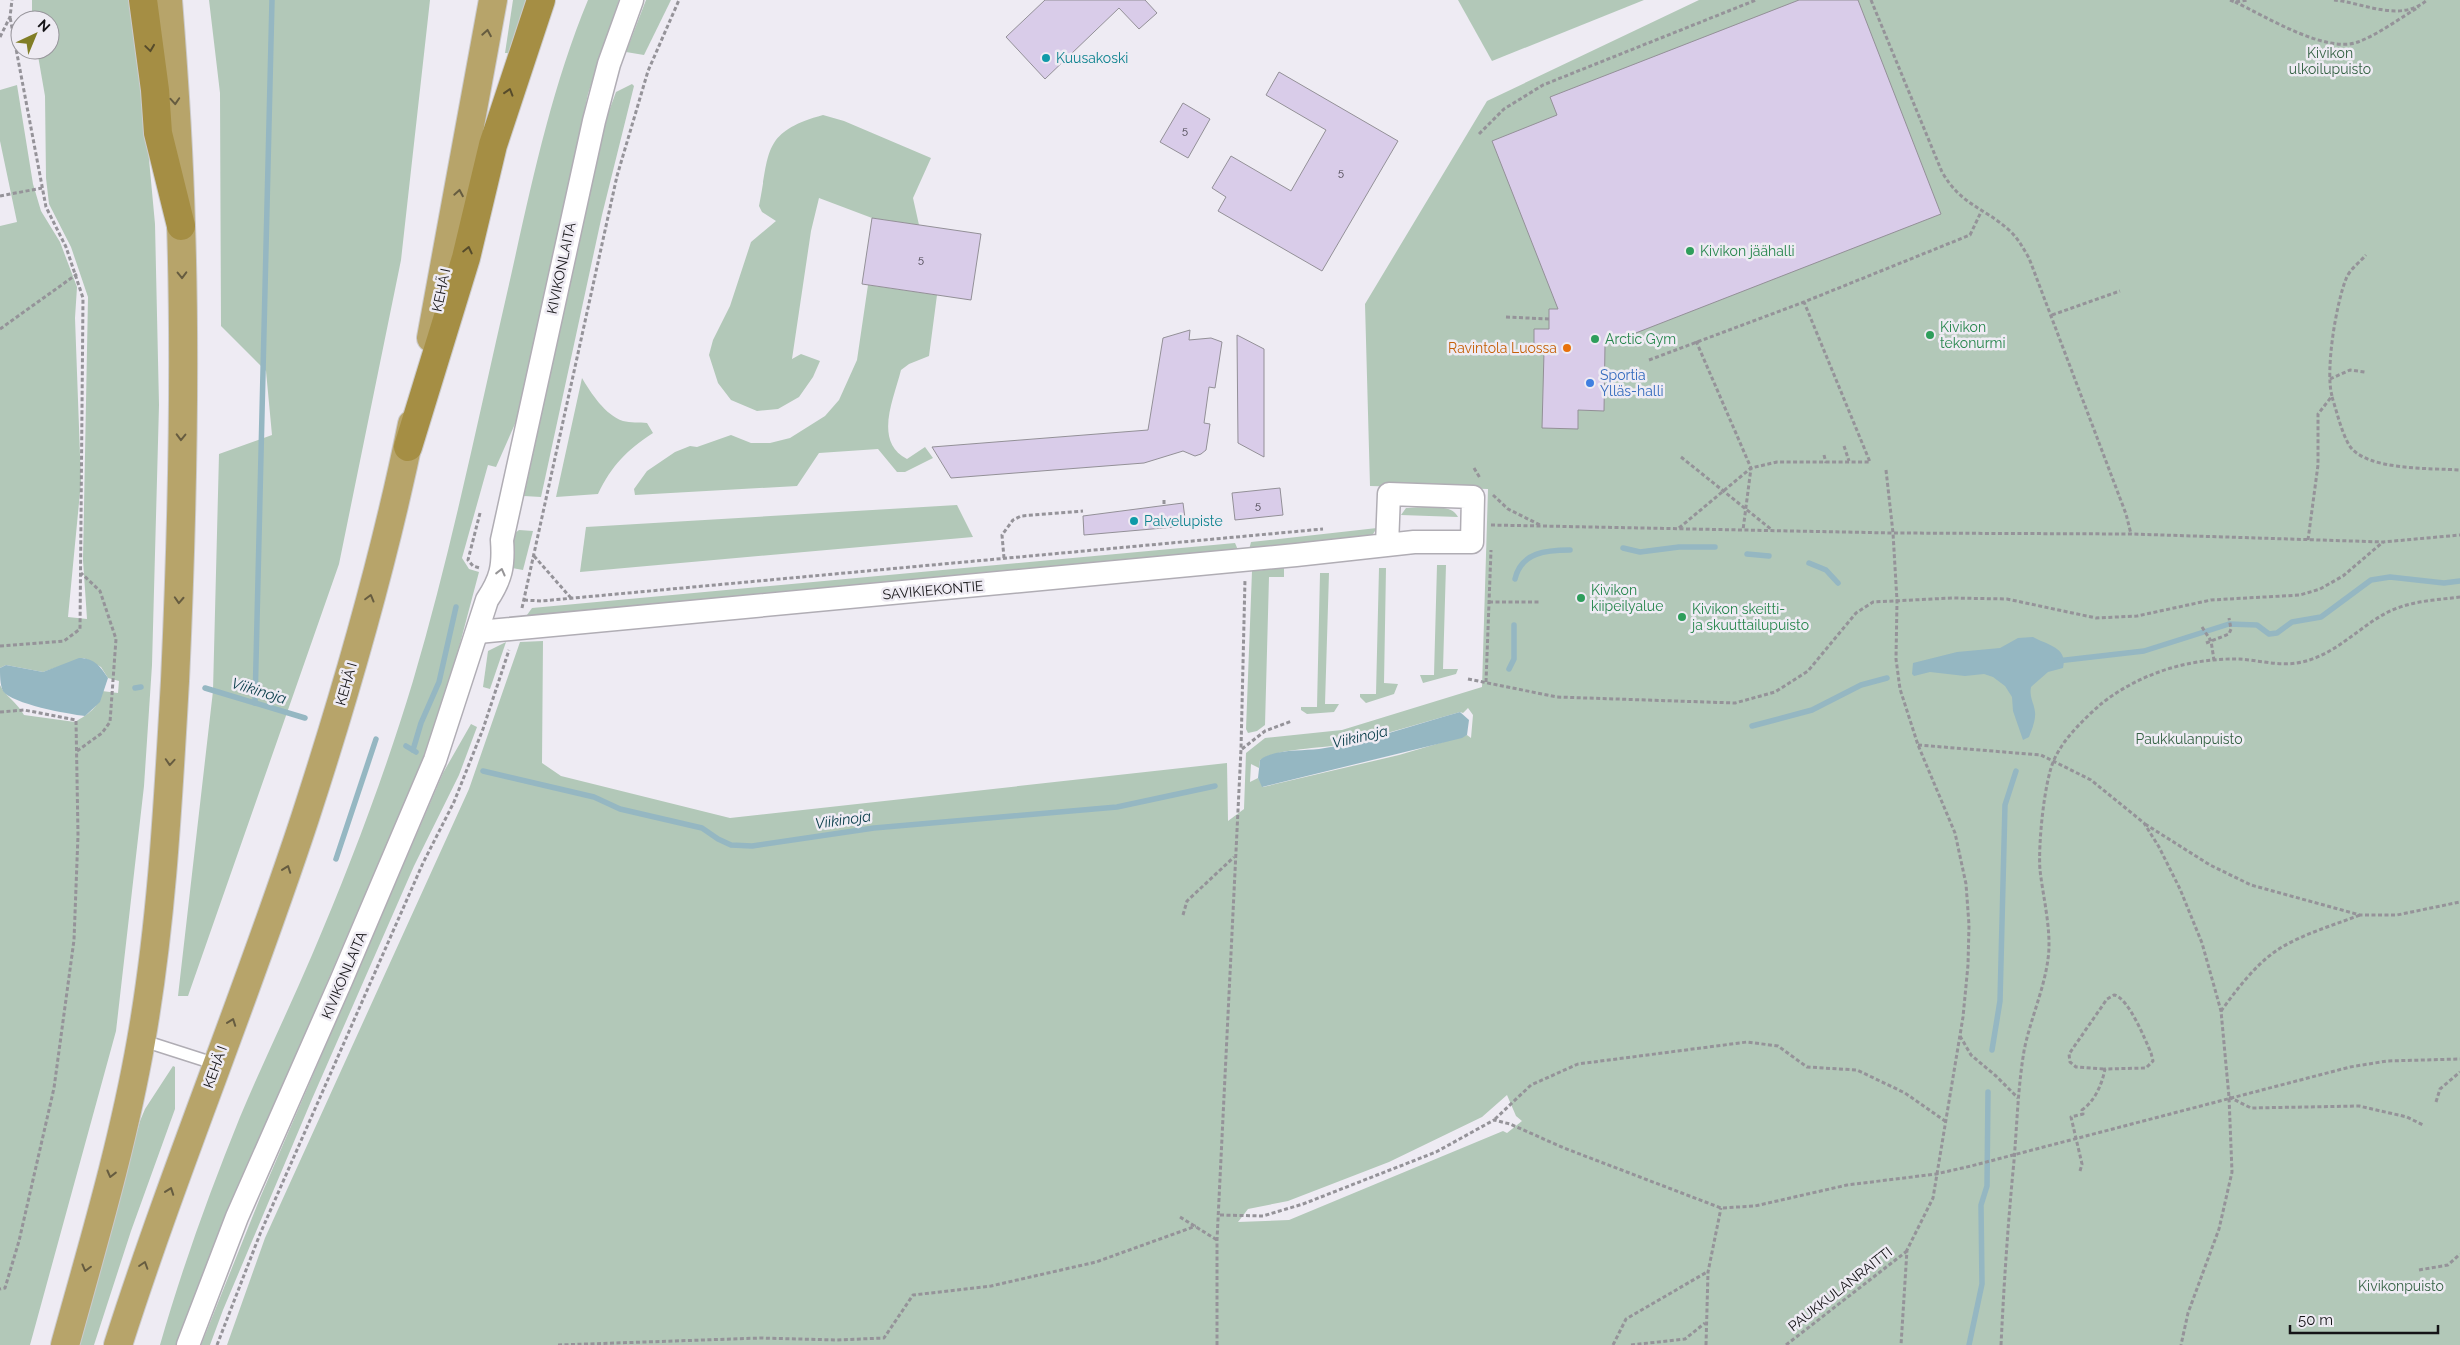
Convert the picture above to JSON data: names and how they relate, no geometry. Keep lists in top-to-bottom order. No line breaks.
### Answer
{"streets":{"highway":["KEHÄ I"],"street":["KIVIKONLAITA","SAVIKIEKONTIE"],"path":["PAUKKULANRAITTI"]},"crossings":[["KIVIKONLAITA","SAVIKIEKONTIE"]],"water":["Viikinoja"],"parks":["Kivikon ulkoilupuisto","Paukkulanpuisto","Kivikonpuisto"],"places":["Kuusakoski","Kivikon jäähalli","Kivikon tekonurmi","Arctic Gym","Ravintola Luossa","Sportia Ylläs-halli","Palvelupiste","Kivikon kiipeilyalue","Kivikon skeitti- ja skuuttailupuisto"],"house_numbers":["5","5","5","5"],"scale_bar":"50 m","north":"top right"}
